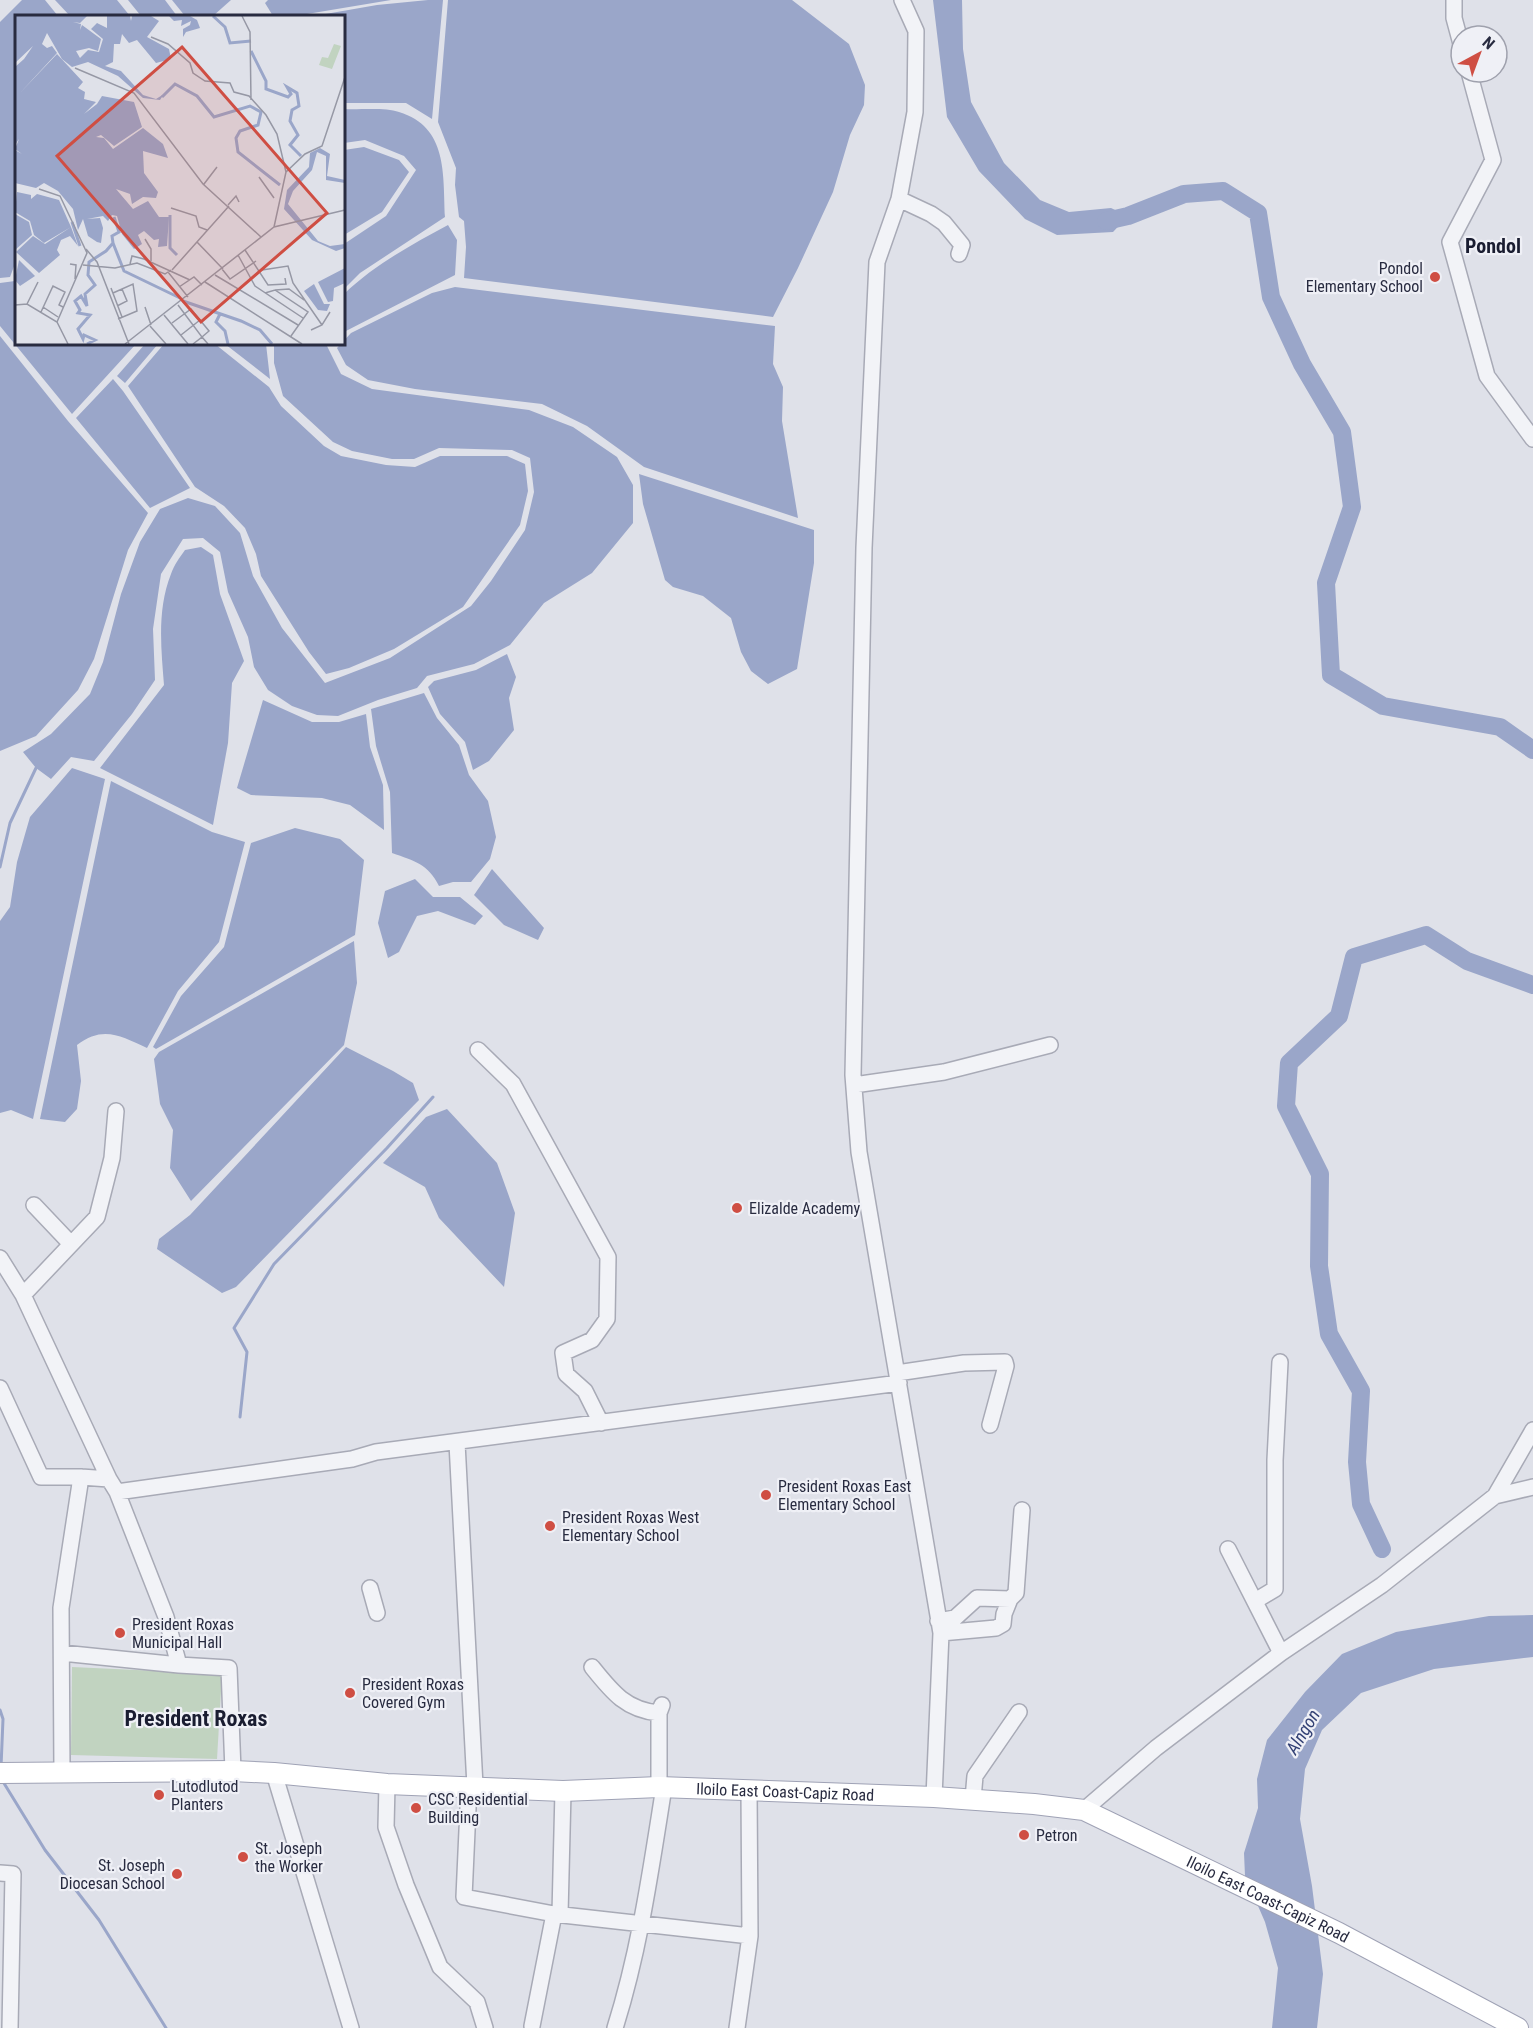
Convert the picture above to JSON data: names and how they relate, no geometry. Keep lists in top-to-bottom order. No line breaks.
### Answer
{"streets":{"main road":["Iloilo East Coast-Capiz Road"]},"districts":["Pondol","President Roxas"],"water":["Alngon"],"places":["Pondol Elementary School","Elizalde Academy","President Roxas East Elementary School","President Roxas West Elementary School","President Roxas Municipal Hall","President Roxas Covered Gym","Lutodlutod Planters","CSC Residential Building","Petron","St. Joseph the Worker","St. Joseph Diocesan School"],"north":"top right"}
